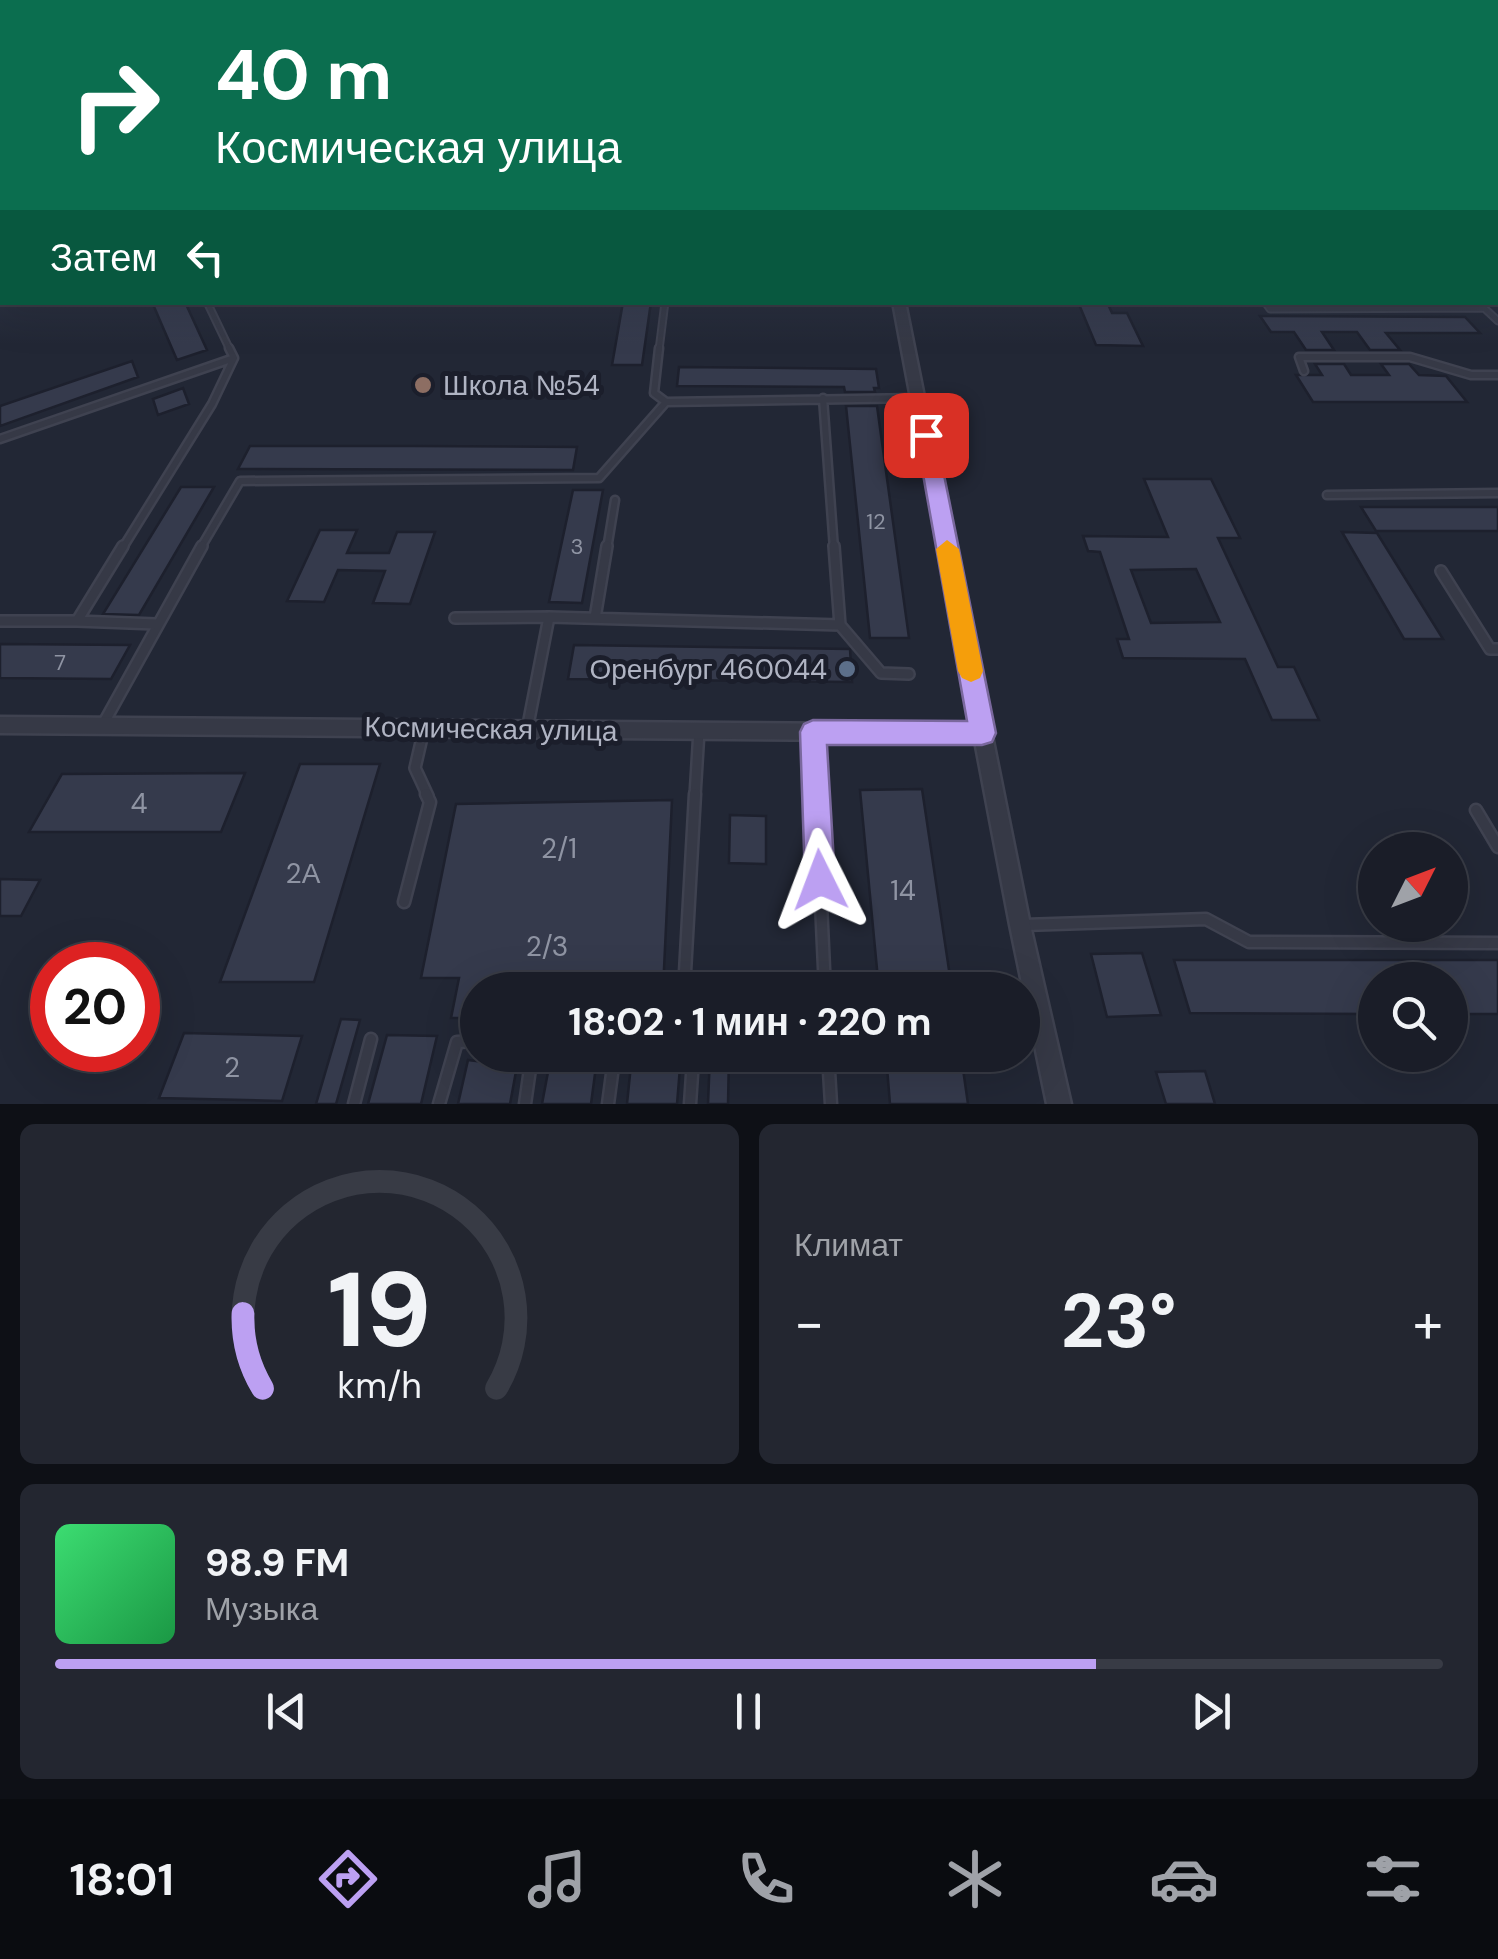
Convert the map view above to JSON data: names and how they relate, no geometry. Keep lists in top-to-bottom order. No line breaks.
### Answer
{"streets":{"street":["Космическая улица"]},"places":["Школа №54","Оренбург 460044"],"house_numbers":["12","3","7","4","2/1","2А","14","2/3","2"],"north":"top right","page":{"turn":["40 m","Космическая улица"],"then":"Затем","limit":"20","trip":"18:02 · 1 мин · 220 m","tile":"Климат","heat":["−","23°","+"],"song":["98.9 FM","Музыка"],"tabs":"18:01","gauge":["19","km/h"]}}
